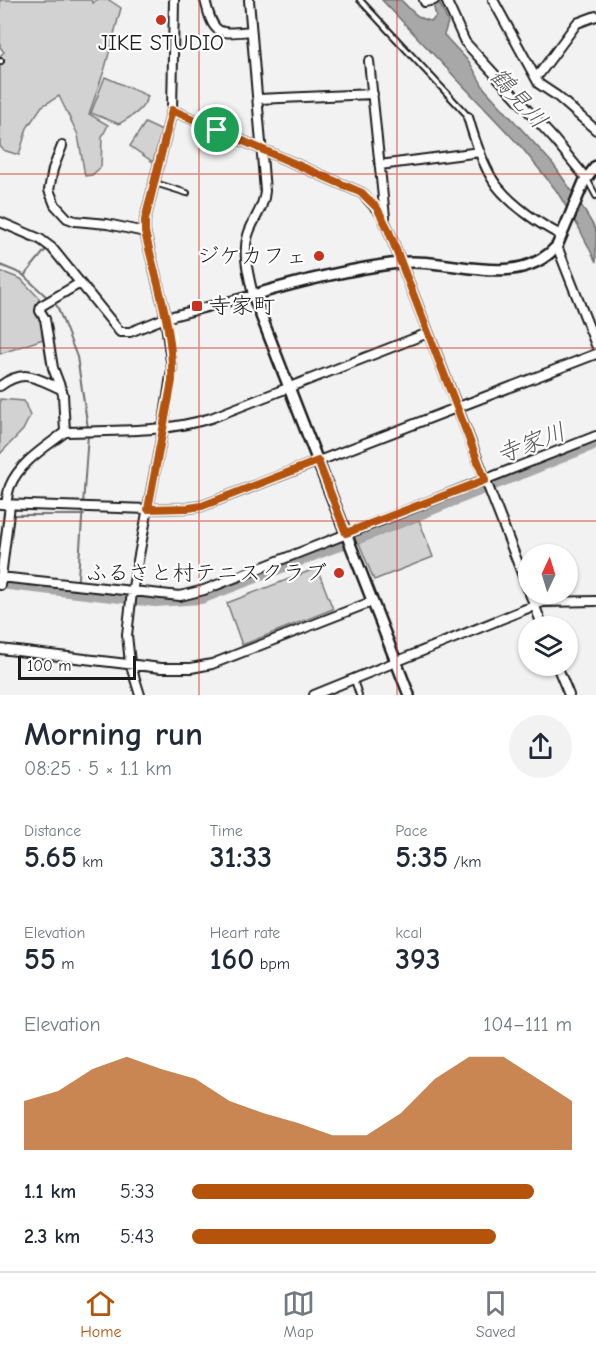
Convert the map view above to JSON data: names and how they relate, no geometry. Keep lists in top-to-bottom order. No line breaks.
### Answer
{"water":["鶴見川","寺家川"],"places":{"other":["JIKE STUDIO","ジケカフェ","ふるさと村テニスクラブ"],"transit":["寺家町"]},"scale_bar":"100 m","north":"top","page":{"scale":"100 m","heading":["Morning run","08:25 · 5 × 1.1 km"],"stats":[["Distance","5.65 km"],["Time","31:33"],["Pace","5:35 /km"],["Elevation","55 m"],["Heart rate","160 bpm"],["kcal","393"]],"chart":["Elevation","104–111 m"],"list":[{"name":"1.1 km","note":"5:33"},{"name":"2.3 km","note":"5:43"}],"tabs":["Home","Map","Saved"]}}
